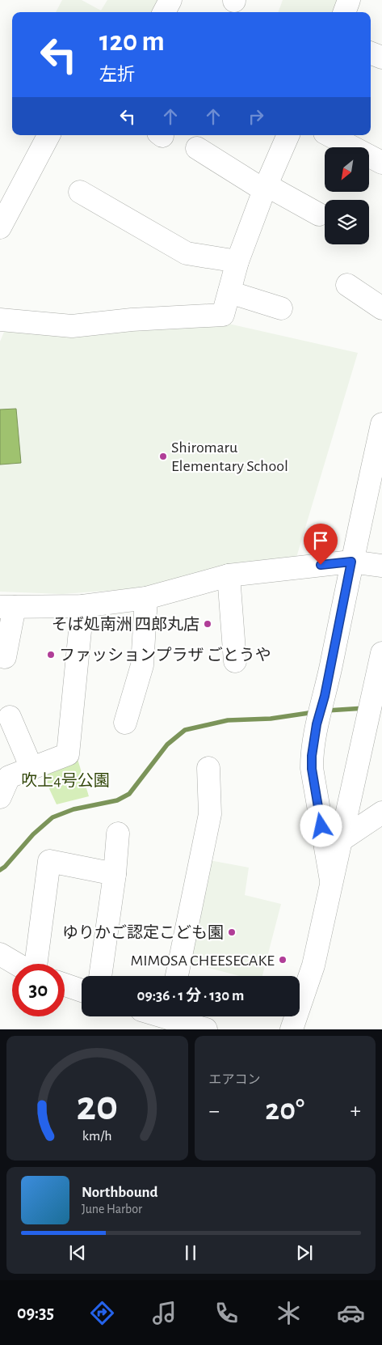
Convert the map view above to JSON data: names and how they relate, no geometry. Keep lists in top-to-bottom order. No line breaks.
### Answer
{"parks":["吹上4号公園"],"places":["Shiromaru Elementary School","そば処南洲 四郎丸店","ファッションプラザ ごとうや","ゆりかご認定こども園","MIMOSA CHEESECAKE"],"north":"bottom left","page":{"turn":["120 m","左折"],"limit":"30","trip":"09:36 · 1 分 · 130 m","tile":"エアコン","heat":["−","20°","+"],"song":["Northbound","June Harbor"],"tabs":"09:35","gauge":["20","km/h"]}}
